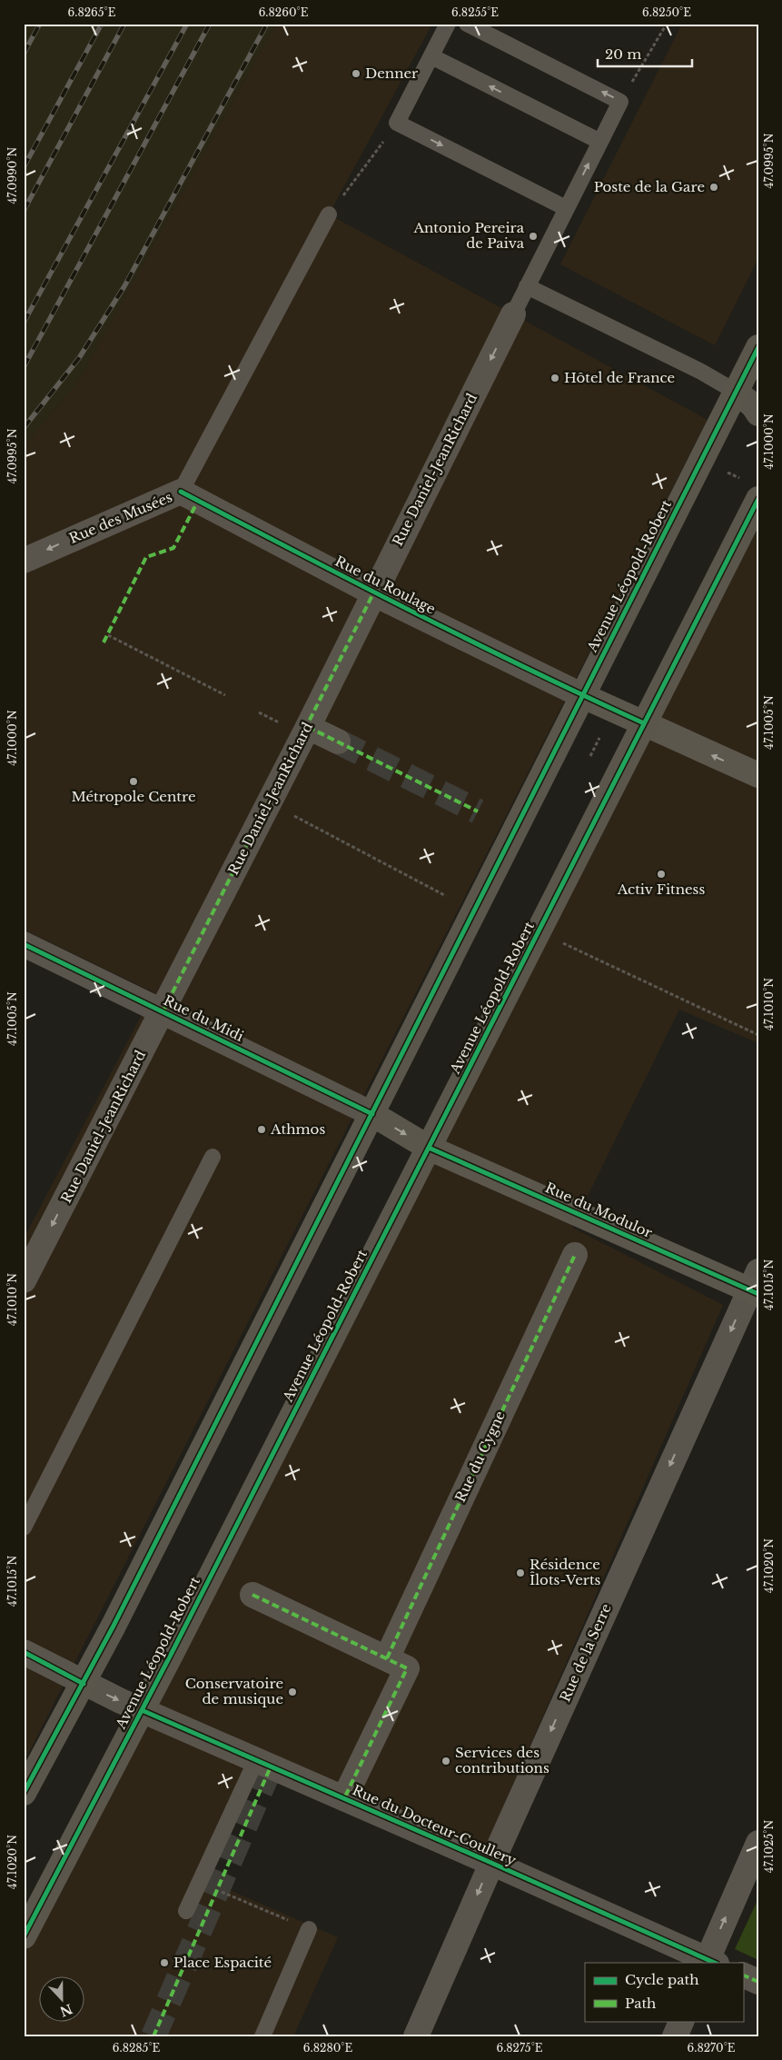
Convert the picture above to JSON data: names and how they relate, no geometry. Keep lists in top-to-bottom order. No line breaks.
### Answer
{"streets":{"main road":["Avenue Léopold-Robert"],"street":["Rue Daniel-JeanRichard","Rue des Musées","Rue du Roulage","Rue du Midi","Rue du Modulor","Rue du Cygne","Rue de la Serre","Rue du Docteur-Coullery"]},"crossings":[["Rue Daniel-JeanRichard","Rue du Roulage"],["Rue Daniel-JeanRichard","Rue du Midi"],["Rue des Musées","Rue du Roulage"],["Avenue Léopold-Robert","Rue du Roulage"],["Avenue Léopold-Robert","Rue du Midi"],["Avenue Léopold-Robert","Rue du Modulor"],["Avenue Léopold-Robert","Rue du Docteur-Coullery"],["Rue du Modulor","Rue de la Serre"],["Rue de la Serre","Rue du Docteur-Coullery"]],"one_way":["Rue Daniel-JeanRichard","Rue des Musées","Rue de la Serre"],"places":["Denner","Poste de la Gare","Antonio Pereira de Paiva","Hôtel de France","Métropole Centre","Activ Fitness","Athmos","Résidence Îlots-Verts","Conservatoire de musique","Services des contributions","Place Espacité"],"legend":["Cycle path","Path"],"scale_bar":"20 m","north":"bottom","coordinates":["6.8265°E","6.8260°E","6.8255°E","6.8250°E","47.0995°N","47.0990°N","47.1000°N","47.1005°N","47.1010°N","47.1015°N","47.1020°N","47.1025°N","6.8285°E","6.8280°E","6.8275°E","6.8270°E"]}
